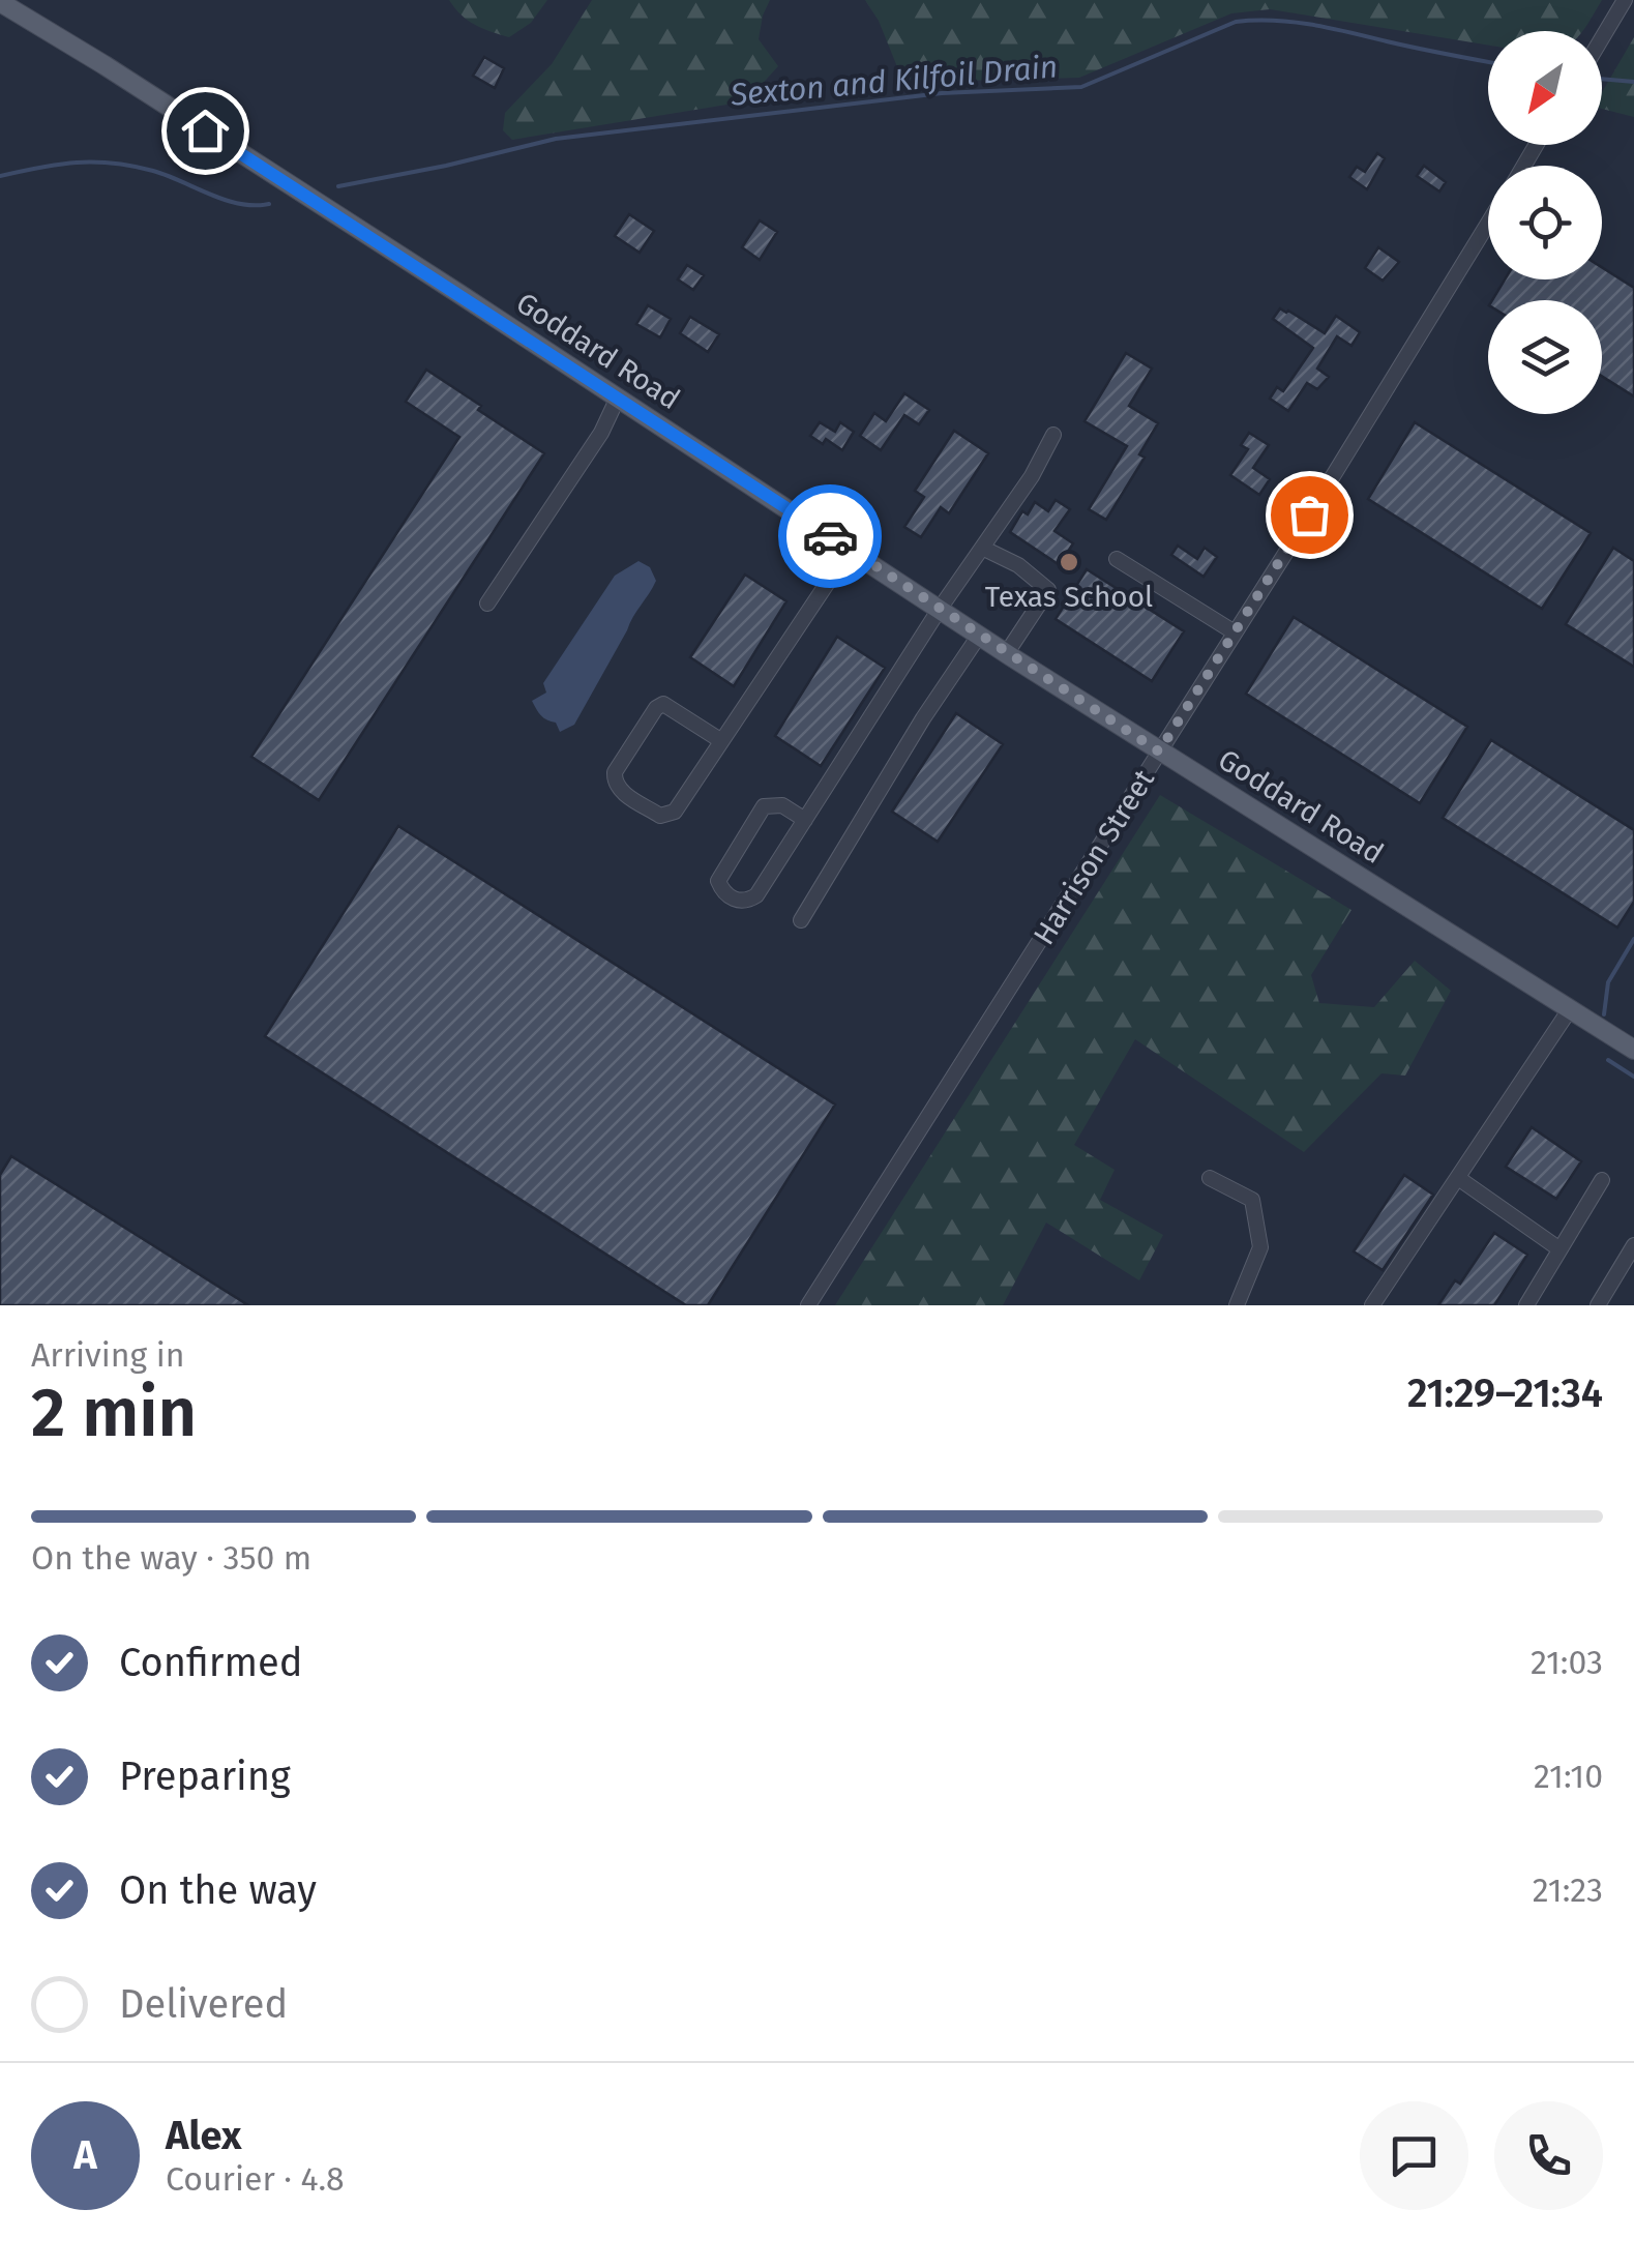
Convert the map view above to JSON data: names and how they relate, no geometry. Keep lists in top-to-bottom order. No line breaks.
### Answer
{"streets":{"main road":["Goddard Road"],"street":["Harrison Street"]},"crossings":[["Goddard Road","Harrison Street"]],"water":["Sexton and Kilfoil Drain"],"places":["Texas School"],"north":"bottom left","page":{"heading":["2 min","Arriving in","21:29–21:34"],"panel":["Alex","Courier · 4.8"],"bar":"On the way · 350 m","list":[["Confirmed","21:03"],["Preparing","21:10"],["On the way","21:23"],"Delivered"],"round":"A"}}
